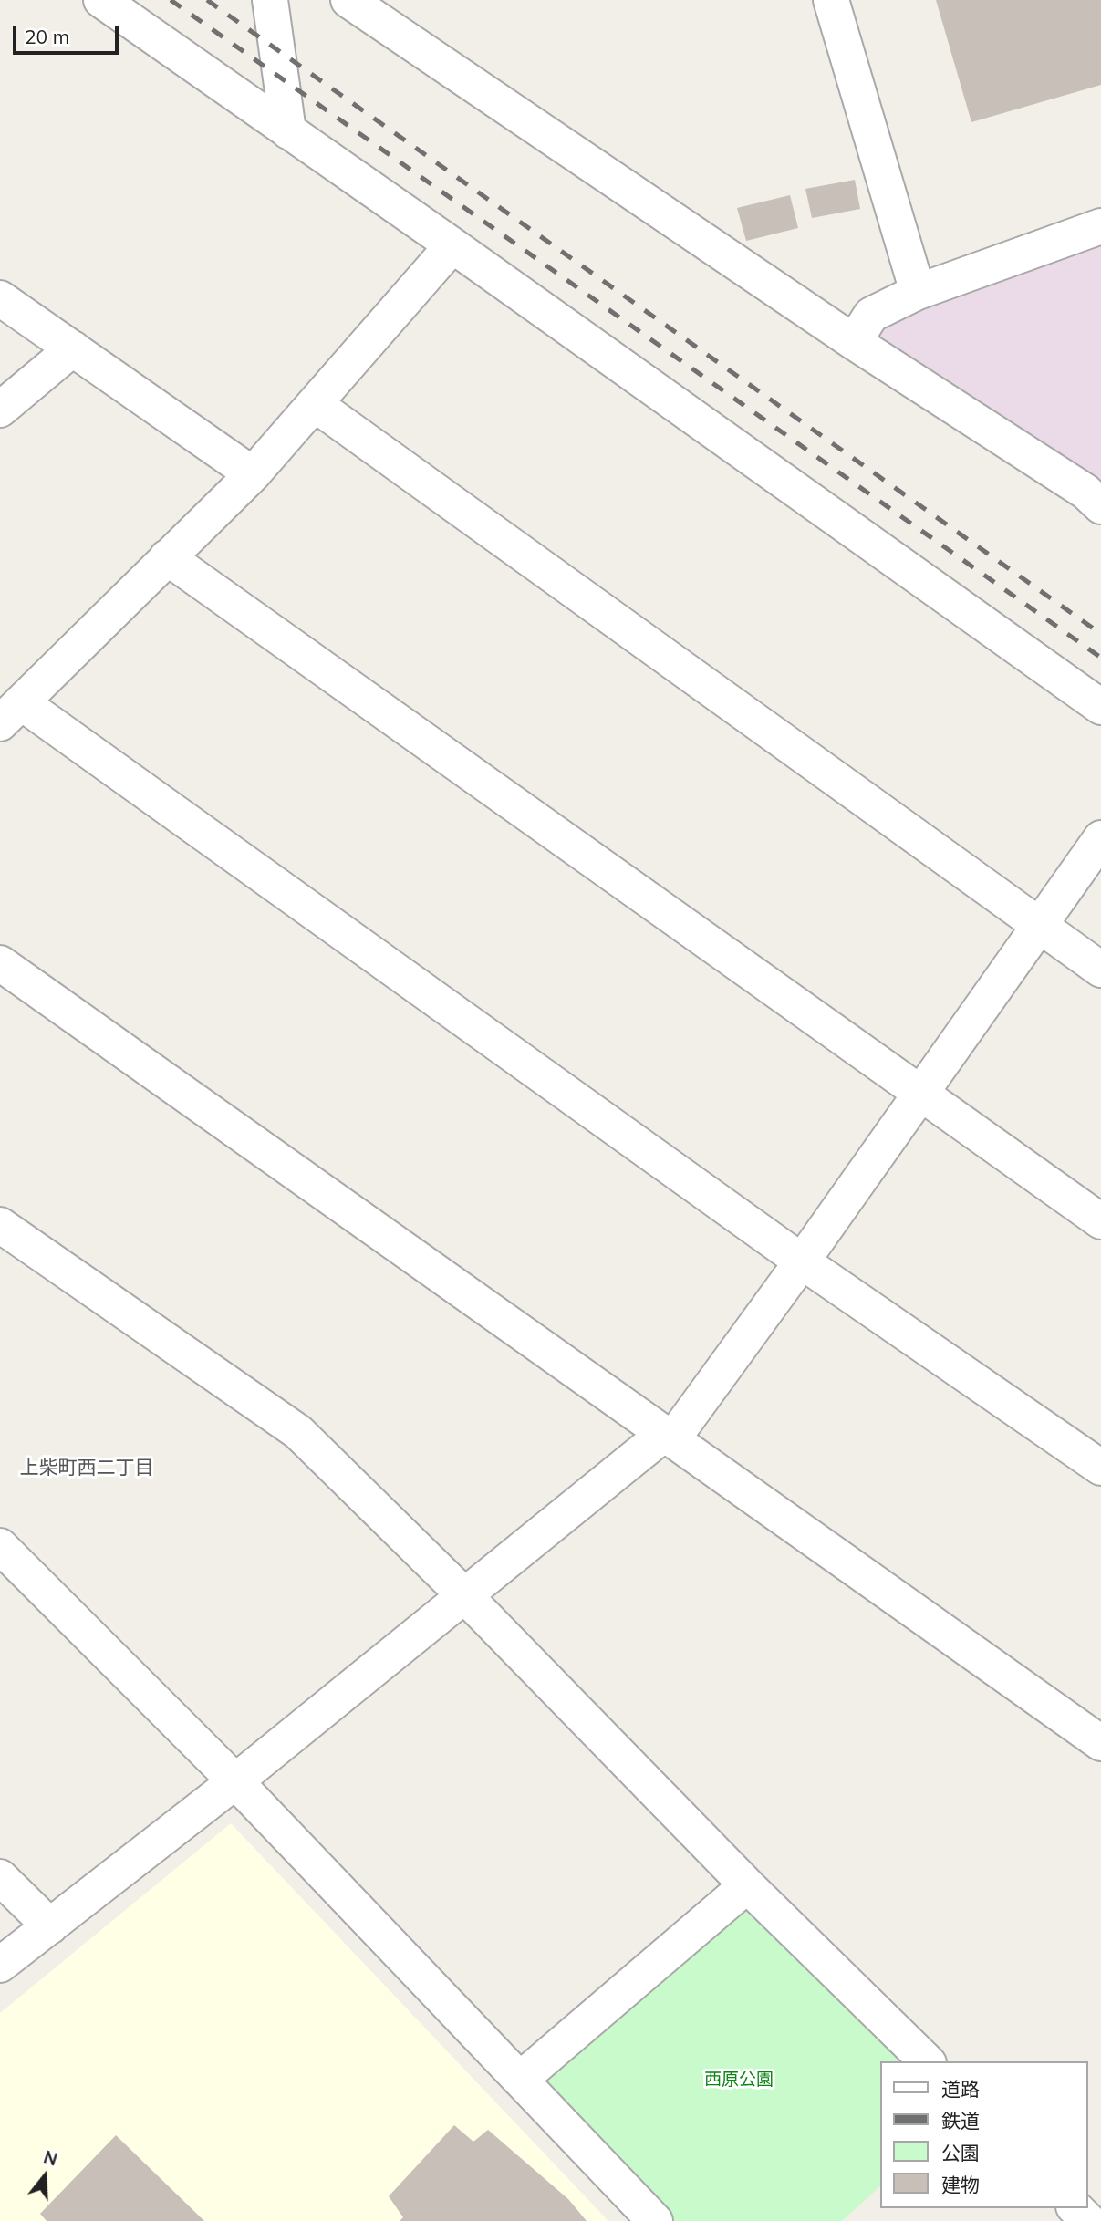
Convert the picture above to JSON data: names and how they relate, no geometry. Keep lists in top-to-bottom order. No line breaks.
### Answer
{"districts":["上柴町西二丁目"],"parks":["西原公園"],"legend":["道路","鉄道","公園","建物"],"scale_bar":"20 m","north":"top"}
